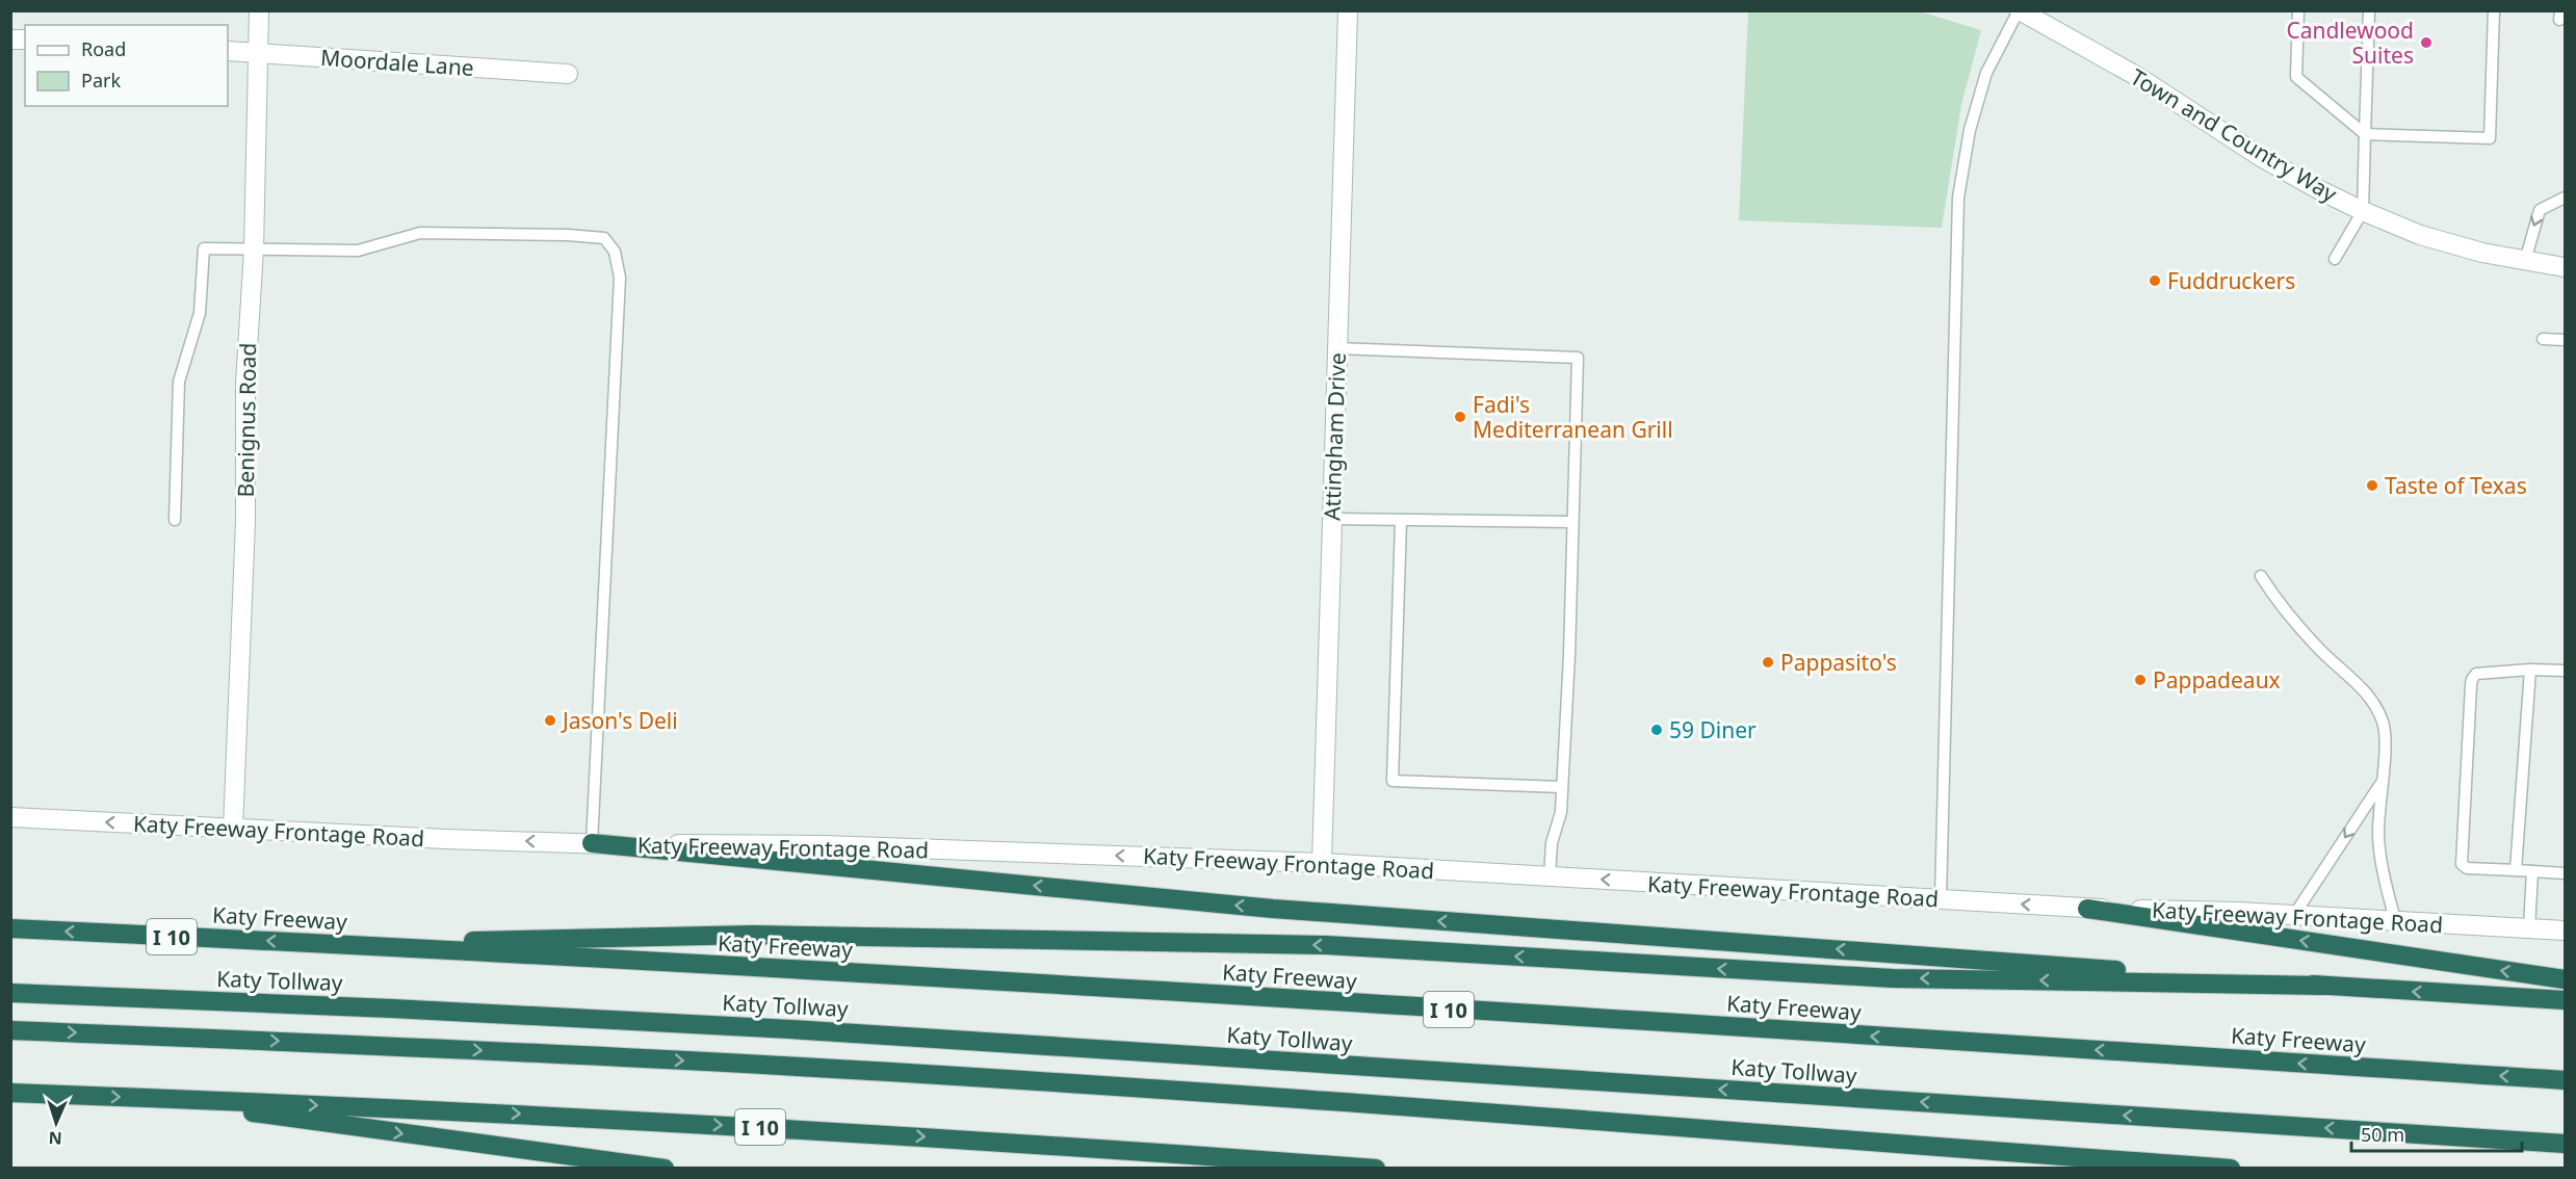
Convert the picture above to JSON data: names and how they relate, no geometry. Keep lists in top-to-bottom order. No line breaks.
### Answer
{"streets":{"highway":["Katy Freeway","I 10","Katy Tollway"],"street":["Moordale Lane","Town and Country Way","Benignus Road","Attingham Drive","Katy Freeway Frontage Road"]},"crossings":[["Moordale Lane","Benignus Road"],["Benignus Road","Katy Freeway Frontage Road"],["Attingham Drive","Katy Freeway Frontage Road"]],"one_way":["Katy Freeway Frontage Road"],"places":["Candlewood Suites","Fuddruckers","Fadi's Mediterranean Grill","Taste of Texas","Pappasito's","Pappadeaux","Jason's Deli","59 Diner"],"legend":["Road","Park"],"scale_bar":"50 m","north":"bottom"}
